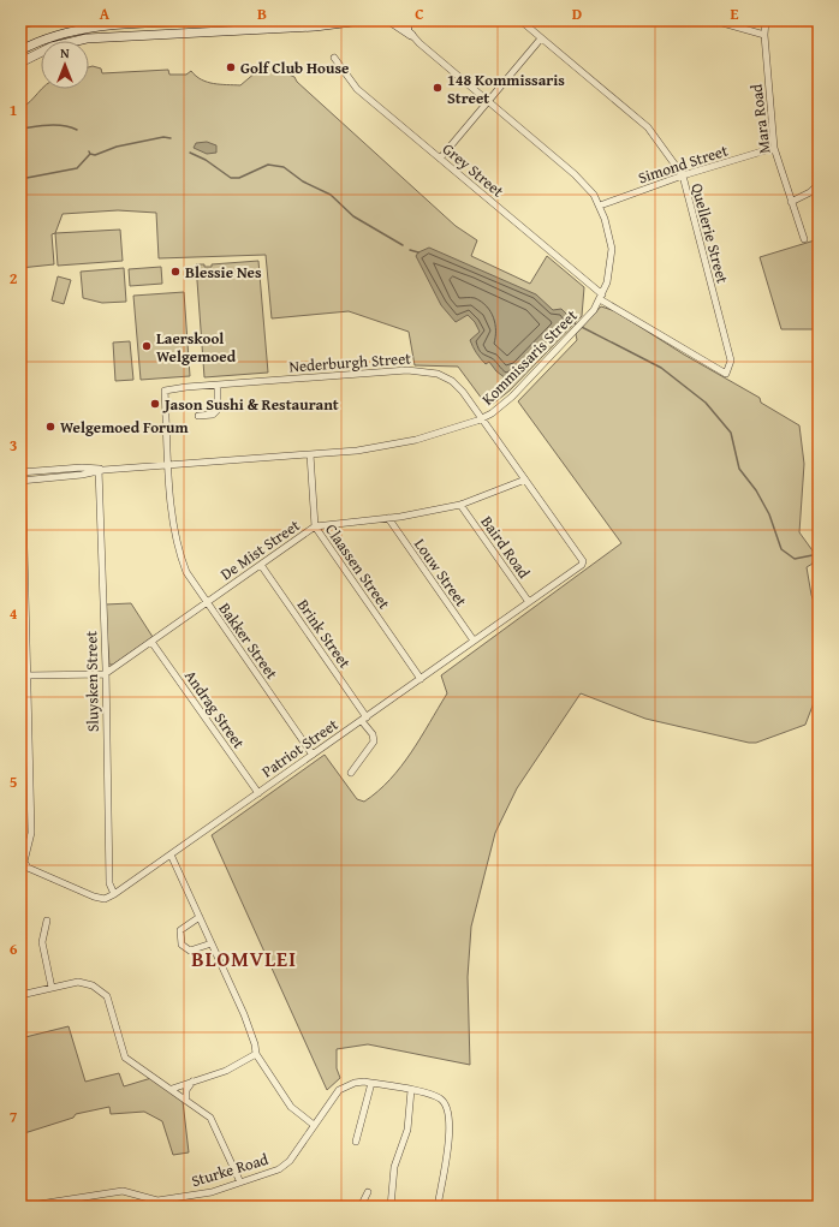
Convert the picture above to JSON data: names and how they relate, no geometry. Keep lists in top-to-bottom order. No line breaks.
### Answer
{"streets":{"street":["Mara Road","Simond Street","Grey Street","Quellerie Street","Kommissaris Street","Nederburgh Street","Baird Road","De Mist Street","Claassen Street","Louw Street","Brink Street","Bakker Street","Sluysken Street","Andrag Street","Patriot Street","Sturke Road"]},"crossings":[["Mara Road","Simond Street"],["Simond Street","Quellerie Street"],["Simond Street","Kommissaris Street"],["Grey Street","Quellerie Street"],["Grey Street","Kommissaris Street"],["Kommissaris Street","Nederburgh Street"],["Kommissaris Street","Claassen Street"],["Kommissaris Street","Bakker Street"],["Kommissaris Street","Sluysken Street"],["Nederburgh Street","De Mist Street"],["Nederburgh Street","Bakker Street"],["Nederburgh Street","Patriot Street"],["Baird Road","De Mist Street"],["Baird Road","Patriot Street"],["De Mist Street","Claassen Street"],["De Mist Street","Louw Street"],["De Mist Street","Brink Street"],["De Mist Street","Bakker Street"],["De Mist Street","Sluysken Street"],["De Mist Street","Andrag Street"],["Claassen Street","Patriot Street"],["Louw Street","Patriot Street"],["Brink Street","Patriot Street"],["Bakker Street","Patriot Street"],["Sluysken Street","Patriot Street"],["Andrag Street","Patriot Street"]],"districts":["BLOMVLEI"],"places":["Golf Club House","148 Kommissaris Street","Blessie Nes","Laerskool Welgemoed","Jason Sushi & Restaurant","Welgemoed Forum"],"north":"top","grid":{"columns":["A","B","C","D","E"],"rows":["1","2","3","4","5","6","7"]}}
